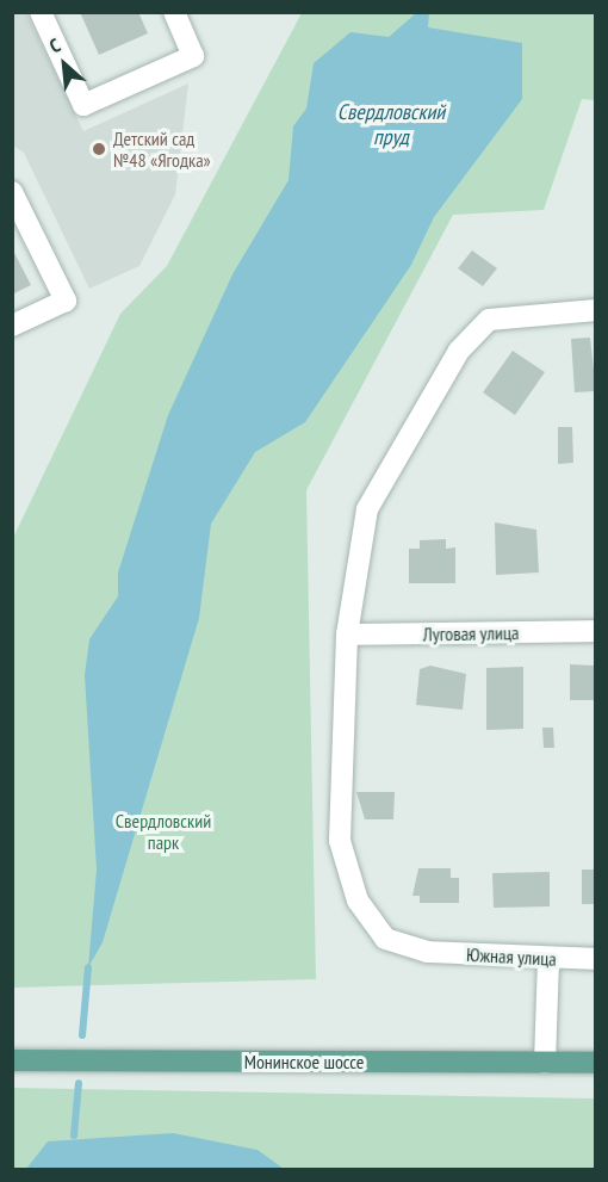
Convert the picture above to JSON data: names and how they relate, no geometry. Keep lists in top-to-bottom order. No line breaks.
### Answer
{"streets":{"main road":["Монинское шоссе"],"street":["Луговая улица","Южная улица"]},"crossings":[["Луговая улица","Южная улица"]],"water":["Свердловский пруд"],"parks":["Свердловский парк"],"places":["Детский сад №48 «Ягодка»"],"north":"top left"}
